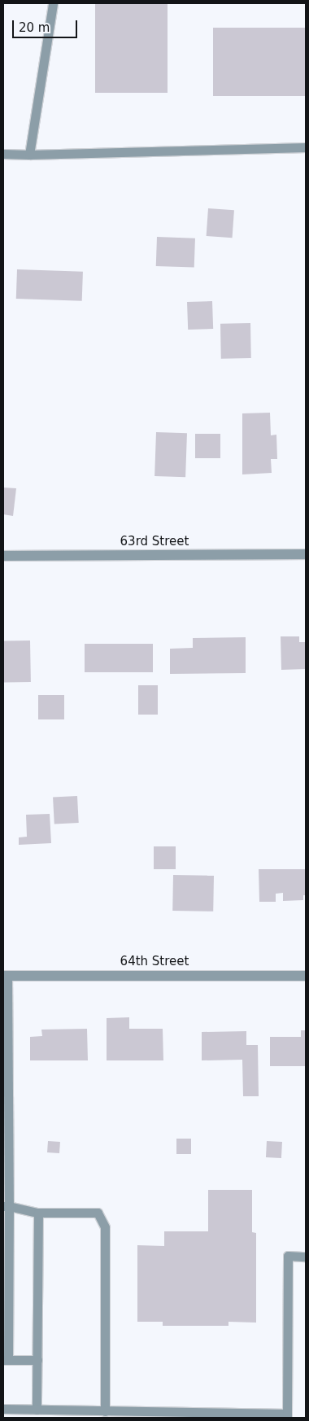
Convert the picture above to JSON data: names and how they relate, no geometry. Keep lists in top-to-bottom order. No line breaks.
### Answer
{"streets":{"street":["63rd Street","64th Street"]},"scale_bar":"20 m"}
